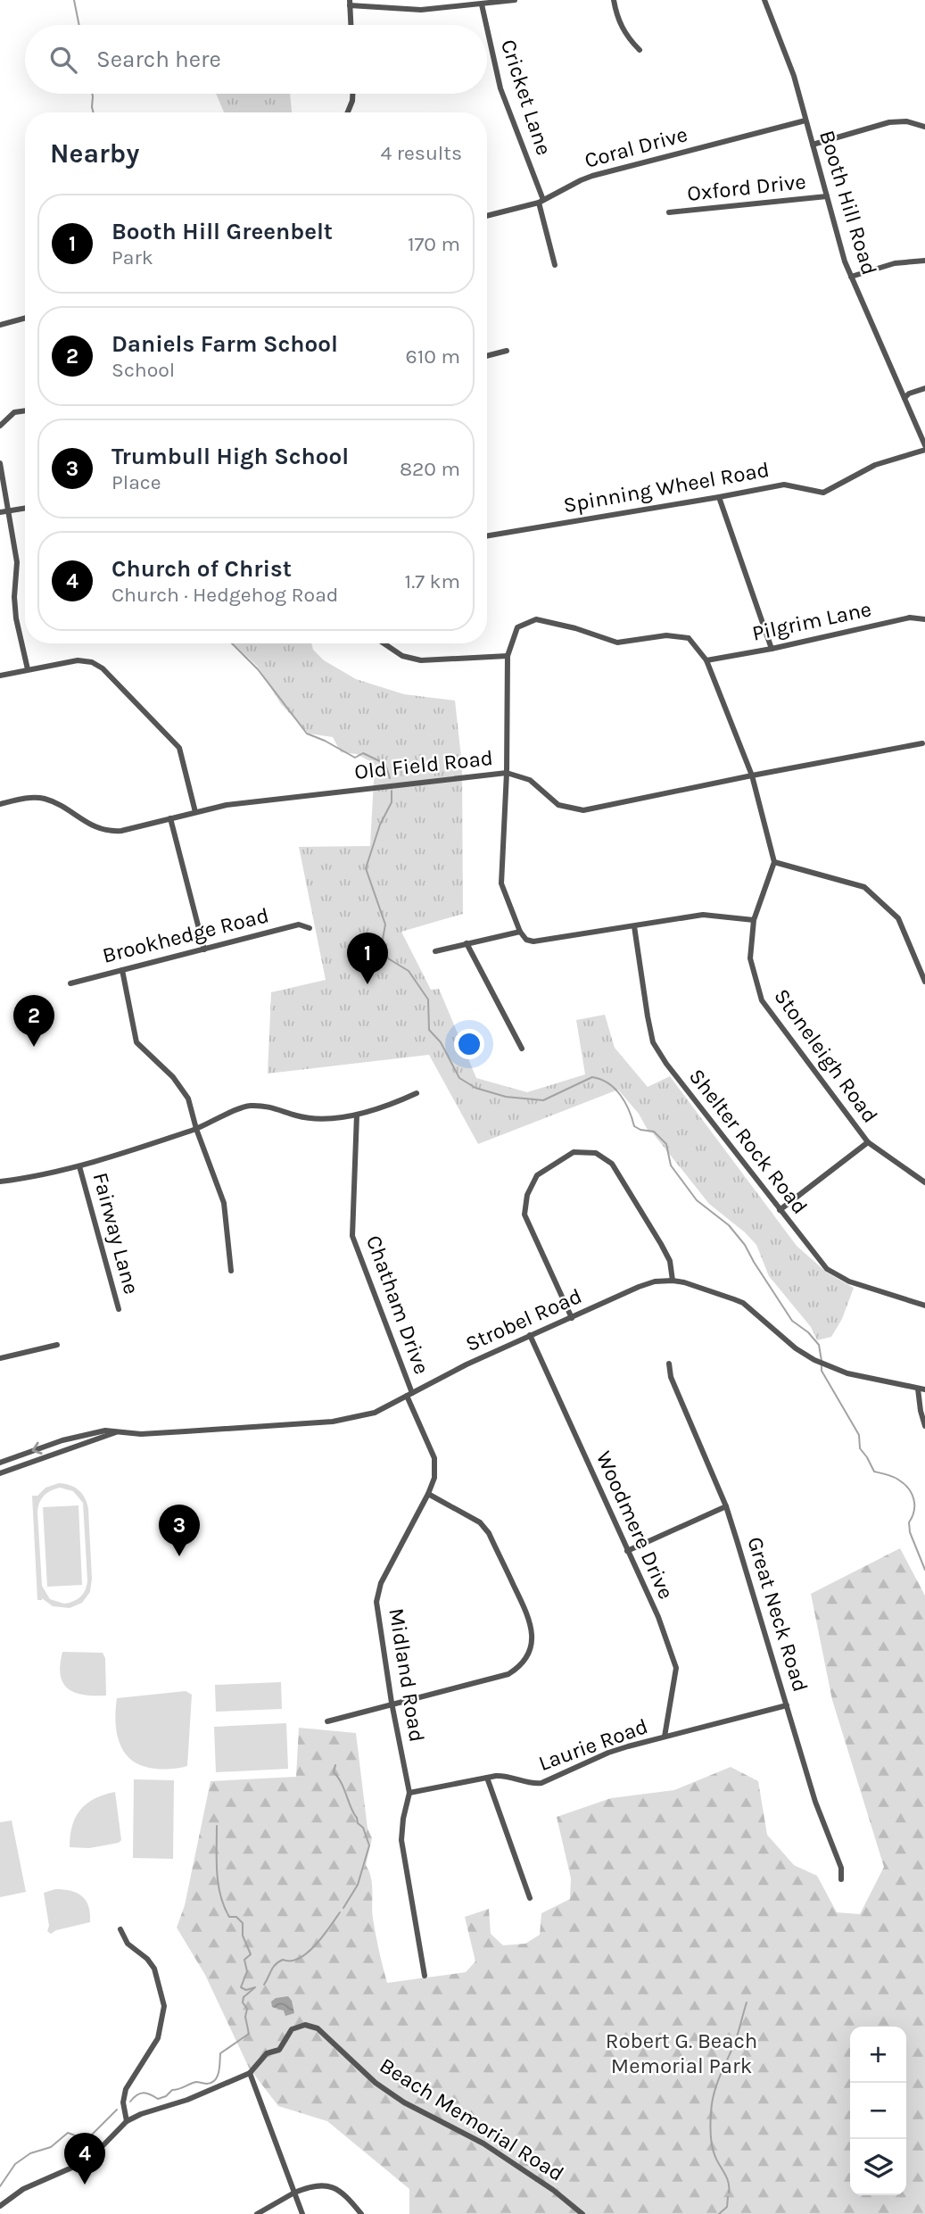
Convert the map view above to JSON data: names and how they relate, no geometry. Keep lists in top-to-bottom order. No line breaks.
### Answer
{"streets":{"street":["Cricket Lane","Coral Drive","Oxford Drive","Booth Hill Road","Spinning Wheel Road","Pilgrim Lane","Old Field Road","Brookhedge Road","Stoneleigh Road","Shelter Rock Road","Fairway Lane","Chatham Drive","Strobel Road","Woodmere Drive","Great Neck Road","Midland Road","Laurie Road","Beach Memorial Road"]},"crossings":[["Cricket Lane","Coral Drive"],["Coral Drive","Booth Hill Road"],["Oxford Drive","Booth Hill Road"],["Chatham Drive","Strobel Road"],["Chatham Drive","Midland Road"],["Strobel Road","Woodmere Drive"],["Strobel Road","Midland Road"],["Woodmere Drive","Laurie Road"],["Great Neck Road","Laurie Road"],["Midland Road","Laurie Road"]],"parks":["Robert G. Beach Memorial Park"],"page":{"search":"Search here","heading":["Nearby","4 results"],"list":[{"mark":"1","name":"Booth Hill Greenbelt","note":"Park","value":"170 m"},{"mark":"2","name":"Daniels Farm School","note":"School","value":"610 m"},{"mark":"3","name":"Trumbull High School","note":"Place","value":"820 m"},{"mark":"4","name":"Church of Christ","note":"Church · Hedgehog Road","value":"1.7 km"}],"pins":["1","2","3","4"],"map_buttons":["+","−"]}}
